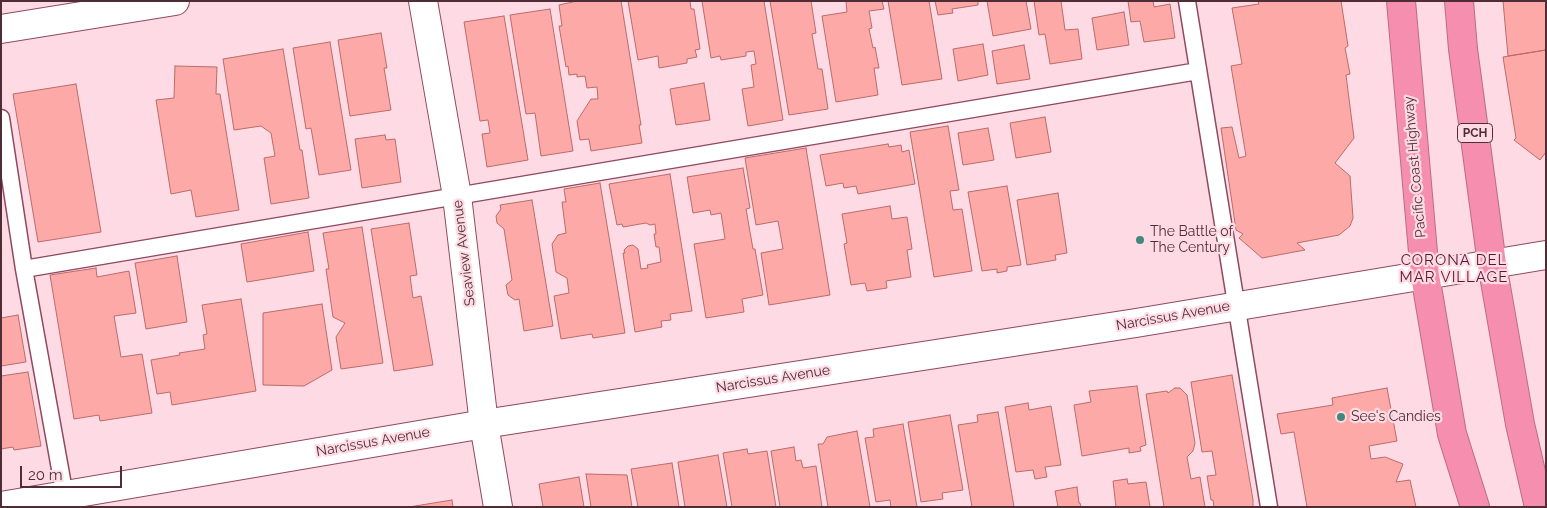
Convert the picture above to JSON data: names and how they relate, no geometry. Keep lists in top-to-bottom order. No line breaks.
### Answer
{"streets":{"highway":["PCH","Pacific Coast Highway"],"street":["Seaview Avenue","Narcissus Avenue"]},"crossings":[["PCH","Narcissus Avenue"],["Pacific Coast Highway","Narcissus Avenue"],["Seaview Avenue","Narcissus Avenue"]],"districts":["CORONA DEL MAR VILLAGE"],"places":["The Battle of The Century","See's Candies"],"scale_bar":"20 m"}
